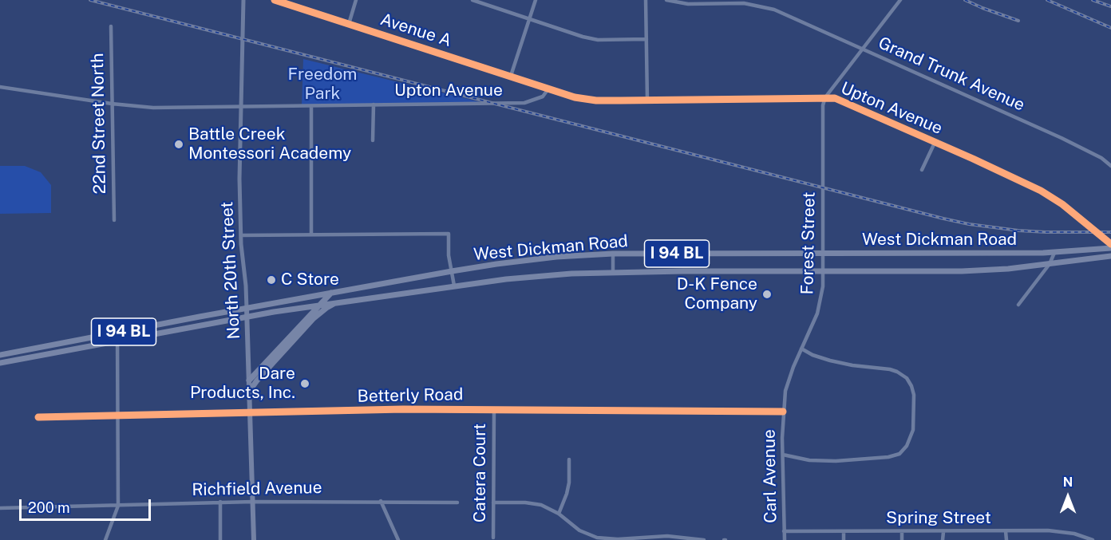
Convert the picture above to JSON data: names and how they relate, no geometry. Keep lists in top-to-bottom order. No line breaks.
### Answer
{"streets":{"main road":["West Dickman Road","I 94 BL","North 20th Street"],"street":["Avenue A","Grand Trunk Avenue","Upton Avenue","22nd Street North","Forest Street","Betterly Road","Catera Court","Carl Avenue","Richfield Avenue","Spring Street"]},"crossings":[["Avenue A","Upton Avenue"],["Upton Avenue","22nd Street North"],["Upton Avenue","Forest Street"],["Upton Avenue","North 20th Street"],["West Dickman Road","Forest Street"],["West Dickman Road","North 20th Street"],["Forest Street","Betterly Road"],["Forest Street","Carl Avenue"],["North 20th Street","Betterly Road"],["North 20th Street","Richfield Avenue"],["Betterly Road","Catera Court"],["Betterly Road","Carl Avenue"],["Carl Avenue","Spring Street"]],"parks":["Freedom Park"],"places":["Battle Creek Montessori Academy","C Store","D-K Fence Company","Dare Products, Inc."],"scale_bar":"200 m","north":"top"}
